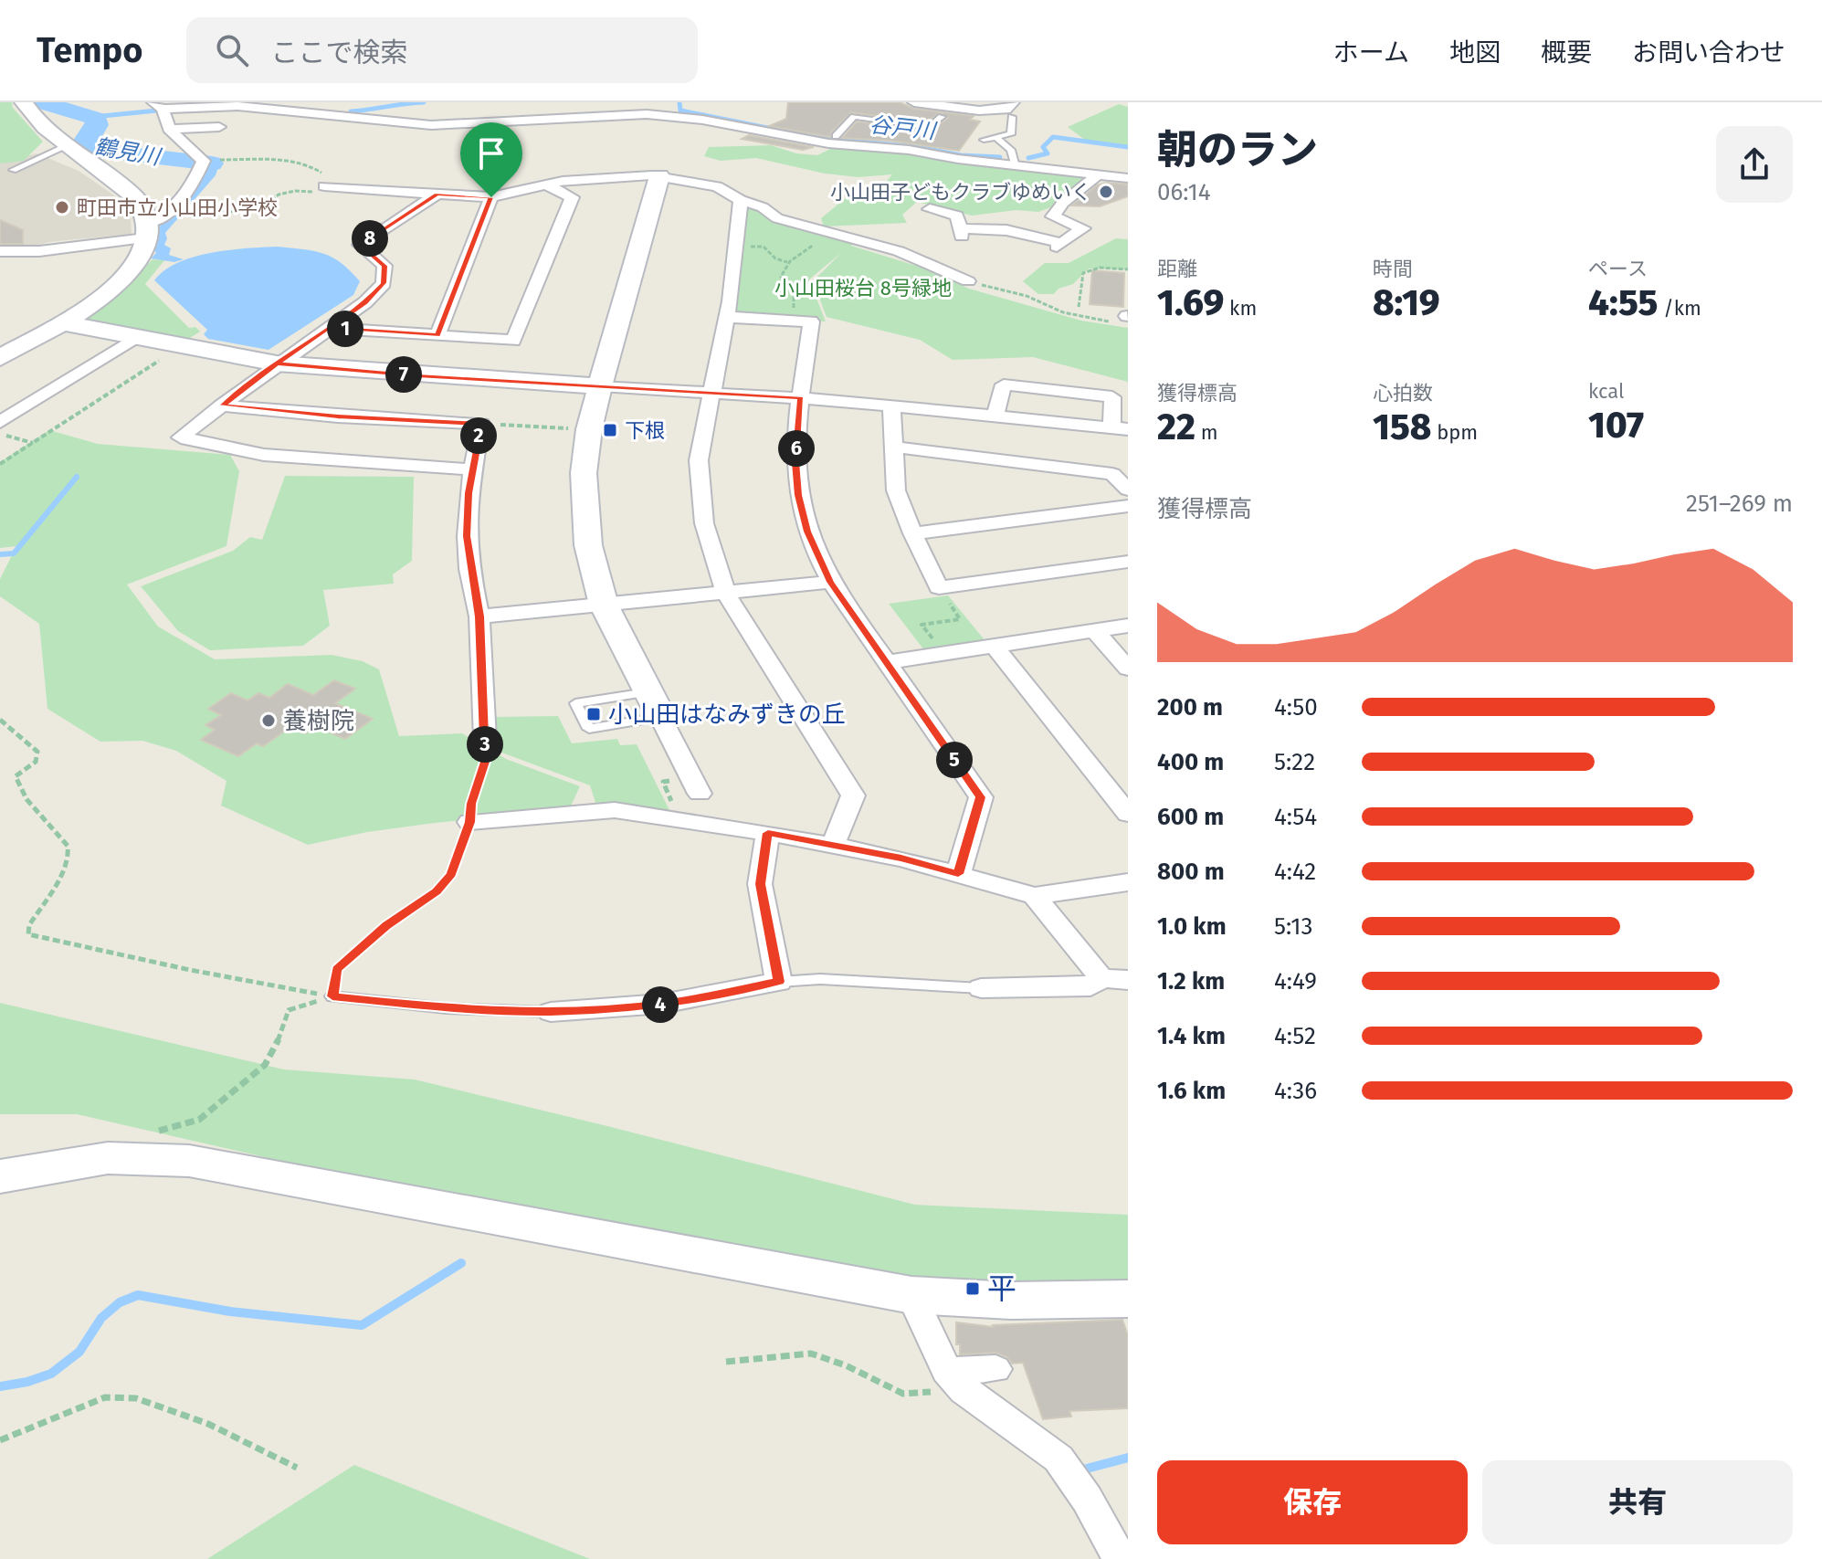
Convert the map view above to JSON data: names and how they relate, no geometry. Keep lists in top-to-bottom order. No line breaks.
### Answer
{"water":["谷戸川","鶴見川"],"parks":["小山田桜台 8号緑地"],"places":{"other":["小山田子どもクラブゆめいく","町田市立小山田小学校","養樹院"],"transit":["下根","小山田はなみずきの丘","平"]},"page":{"header":"Tempo","search":"ここで検索","nav":["ホーム","地図","概要","お問い合わせ"],"heading":["朝のラン","06:14"],"pins":["8","1","7","2","6","3","5","4"],"stats":[["距離","1.69 km"],["時間","8:19"],["ペース","4:55 /km"],["獲得標高","22 m"],["心拍数","158 bpm"],["kcal","107"]],"chart":["獲得標高","251–269 m"],"list":[{"name":"200 m","note":"4:50"},{"name":"400 m","note":"5:22"},{"name":"600 m","note":"4:54"},{"name":"800 m","note":"4:42"},{"name":"1.0 km","note":"5:13"},{"name":"1.2 km","note":"4:49"},{"name":"1.4 km","note":"4:52"},{"name":"1.6 km","note":"4:36"}],"buttons":["保存","共有"]}}
